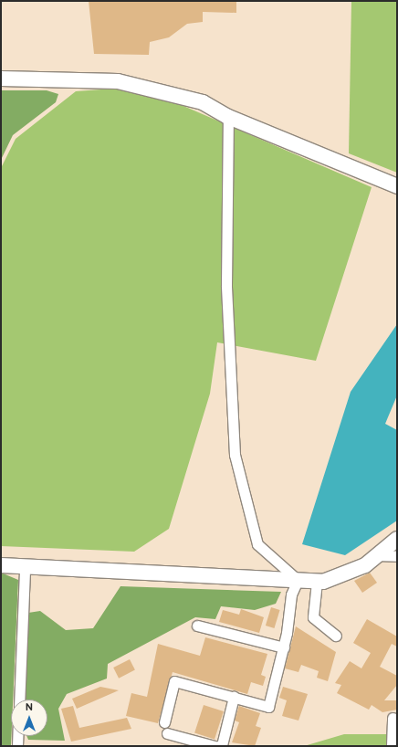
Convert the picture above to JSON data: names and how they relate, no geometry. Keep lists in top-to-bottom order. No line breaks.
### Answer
{"north":"top"}
